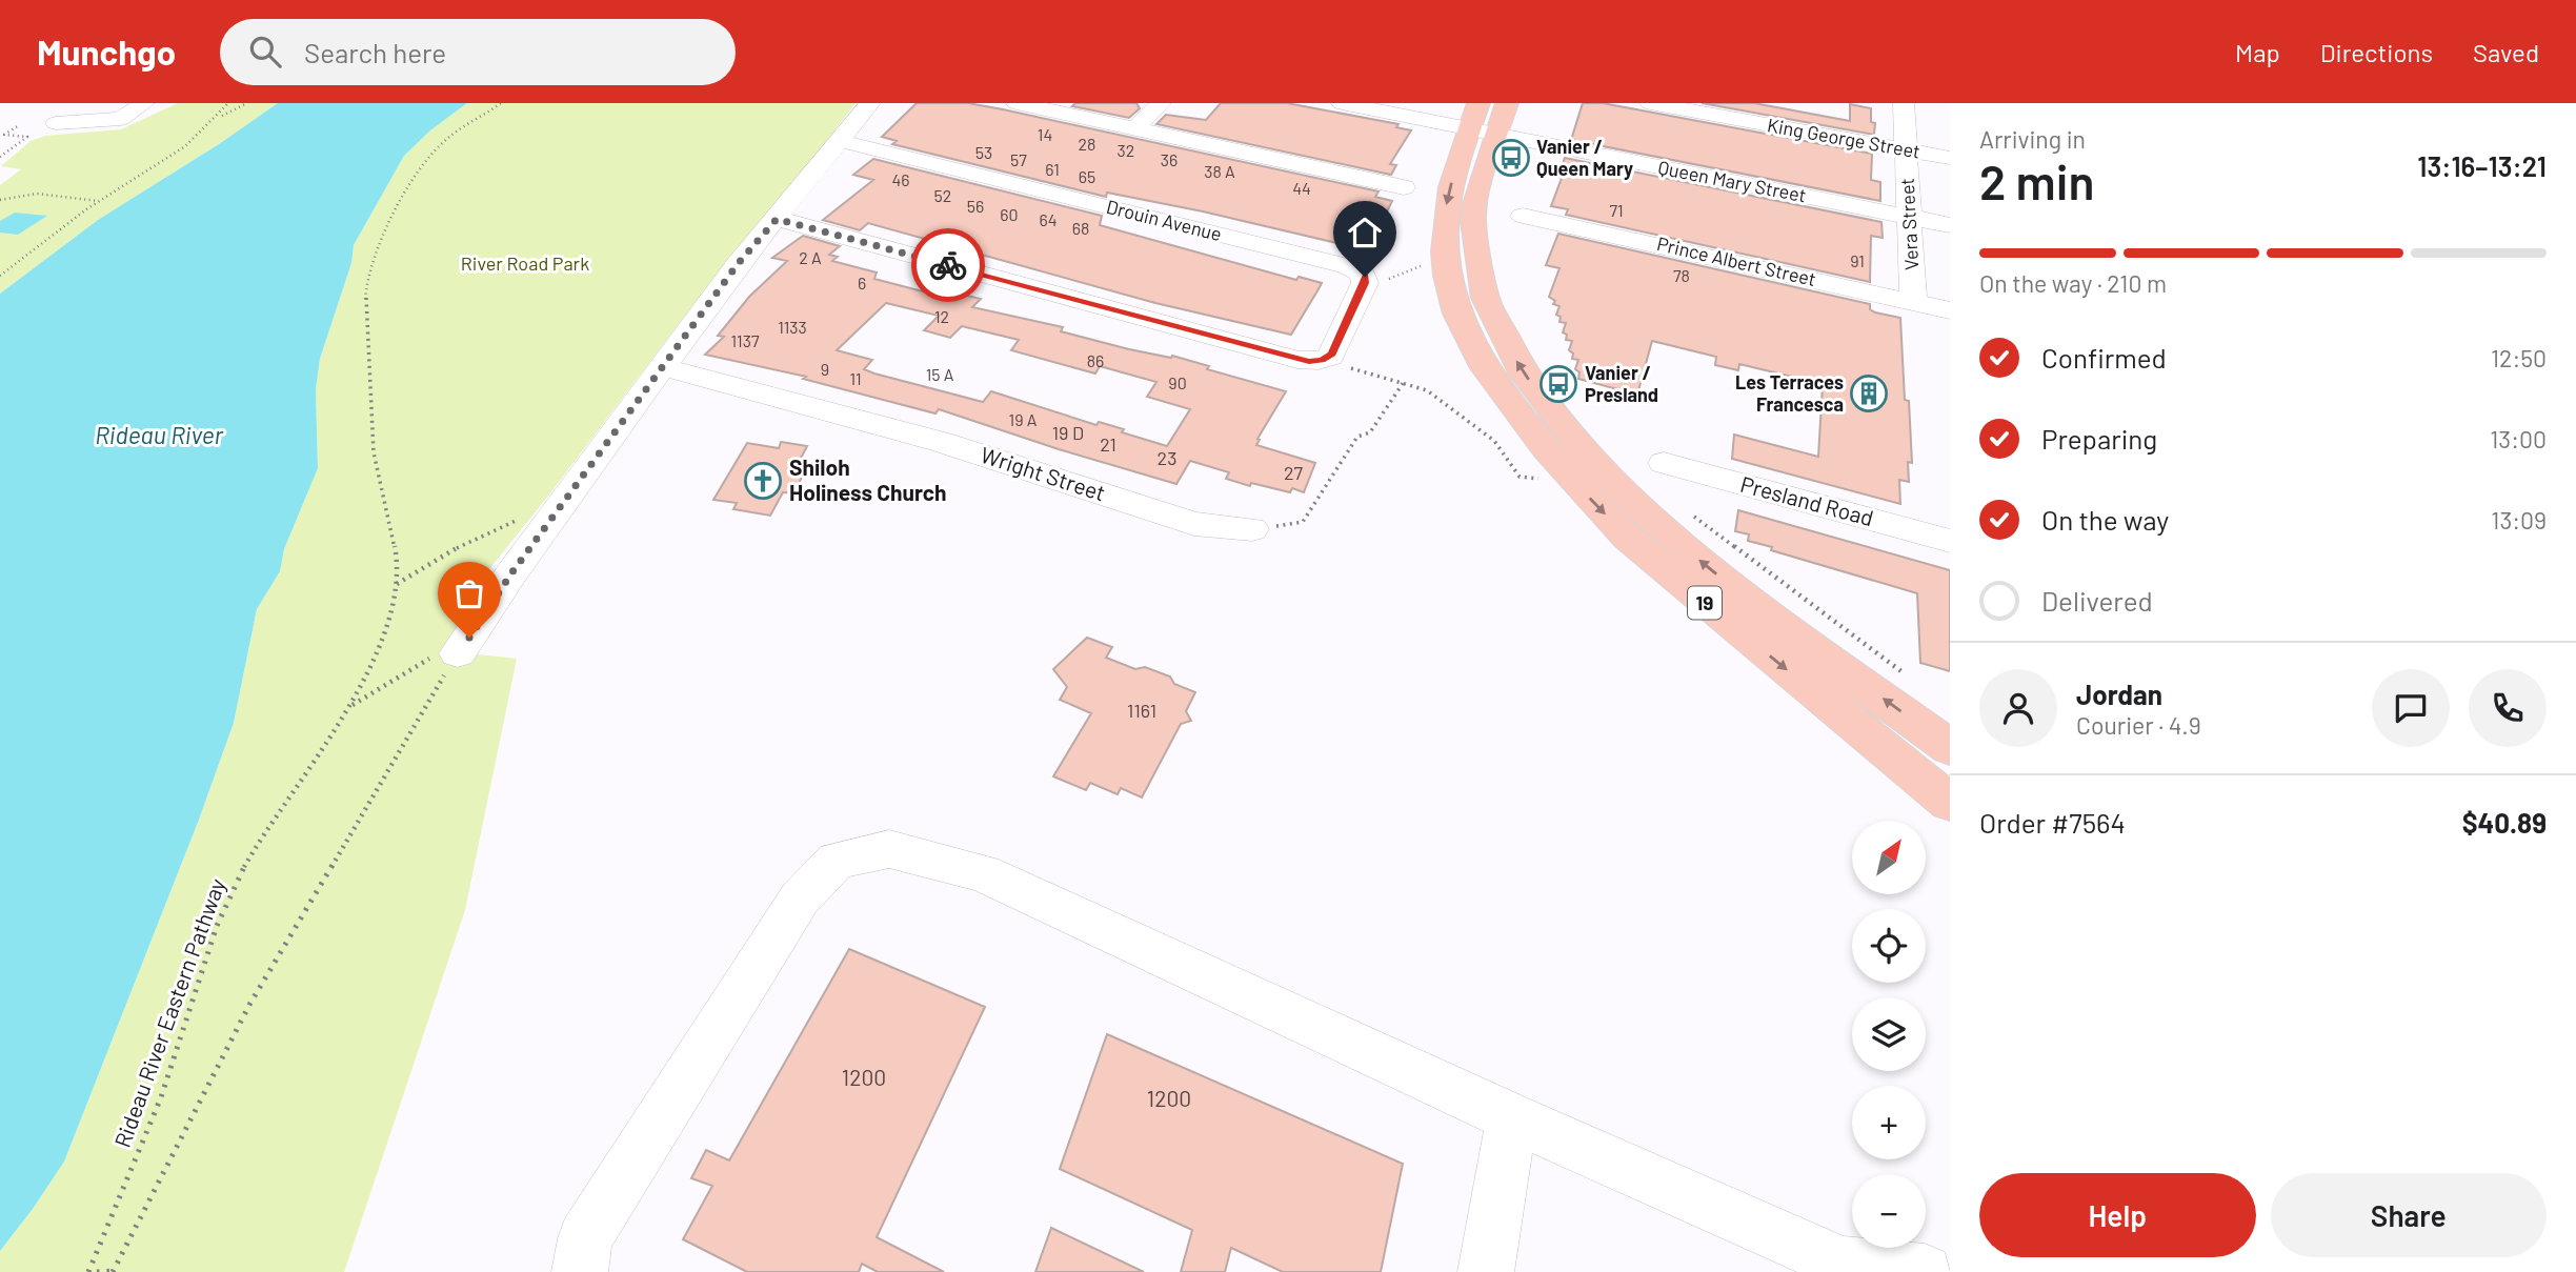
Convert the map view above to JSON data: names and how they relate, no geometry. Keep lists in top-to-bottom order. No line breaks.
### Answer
{"streets":{"main road":["19"],"street":["King George Street","Queen Mary Street","Drouin Avenue","Vera Street","Prince Albert Street","Wright Street","Presland Road"],"path":["Rideau River Eastern Pathway"]},"crossings":[["King George Street","Vera Street"],["Queen Mary Street","Vera Street"],["Queen Mary Street","19"],["Vera Street","Prince Albert Street"]],"water":["Rideau River"],"parks":["River Road Park"],"places":{"bus stop":["Vanier / Queen Mary","Vanier / Presland"],"building":["Les Terraces Francesca"],"church":["Shiloh Holiness Church"]},"house_numbers":["14","28","32","53","57","36","61","38 A","65","46","44","52","56","71","60","64","68","2 A","91","78","6","12","1133","1137","86","9","15 A","11","90","19 A","19 D","21","23","27","1161","1200","1200"],"north":"top right","page":{"header":"Munchgo","search":"Search here","nav":["Map","Directions","Saved"],"heading":["2 min","Arriving in","13:16–13:21"],"panel":["Jordan","Courier · 4.9","Order #7564","$40.89"],"bar":"On the way · 210 m","list":[["Confirmed","12:50"],["Preparing","13:00"],["On the way","13:09"],"Delivered"],"map_buttons":["+","−"],"buttons":["Help","Share"]}}
